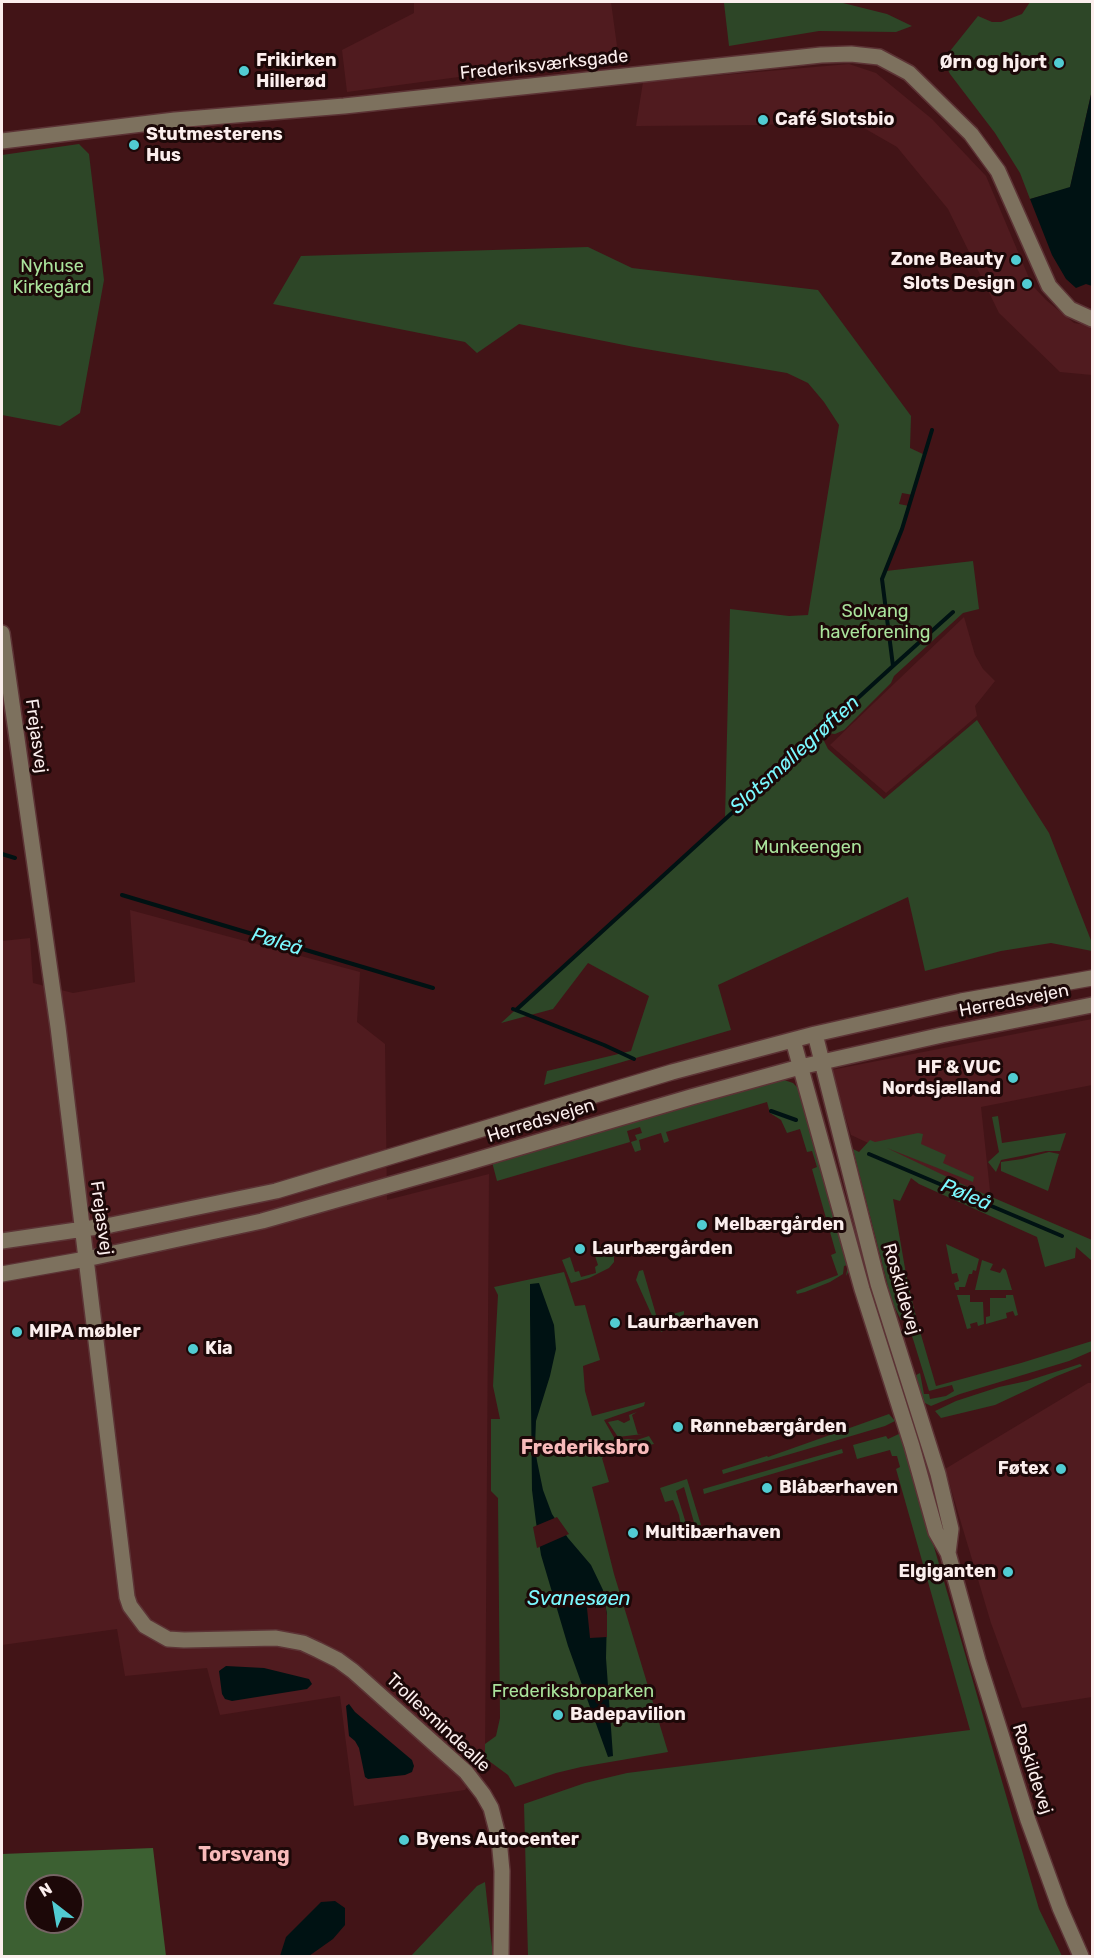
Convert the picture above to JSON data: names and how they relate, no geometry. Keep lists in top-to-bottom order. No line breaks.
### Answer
{"streets":{"street":["Frederiksværksgade","Frejasvej","Herredsvejen","Roskildevej","Trollesmindealle"]},"crossings":[["Frejasvej","Herredsvejen"],["Frejasvej","Trollesmindealle"],["Herredsvejen","Roskildevej"]],"districts":["Frederiksbro","Torsvang"],"water":["Slotsmøllegrøften","Pøleå","Svanesøen"],"parks":["Nyhuse Kirkegård","Solvang haveforening","Munkeengen","Frederiksbroparken"],"places":["Ørn og hjort","Frikirken Hillerød","Café Slotsbio","Stutmesterens Hus","Zone Beauty","Slots Design","HF & VUC Nordsjælland","Melbærgården","Laurbærgården","Laurbærhaven","MIPA møbler","Kia","Rønnebærgården","Føtex","Blåbærhaven","Multibærhaven","Elgiganten","Badepavilion","Byens Autocenter"],"north":"top left"}
